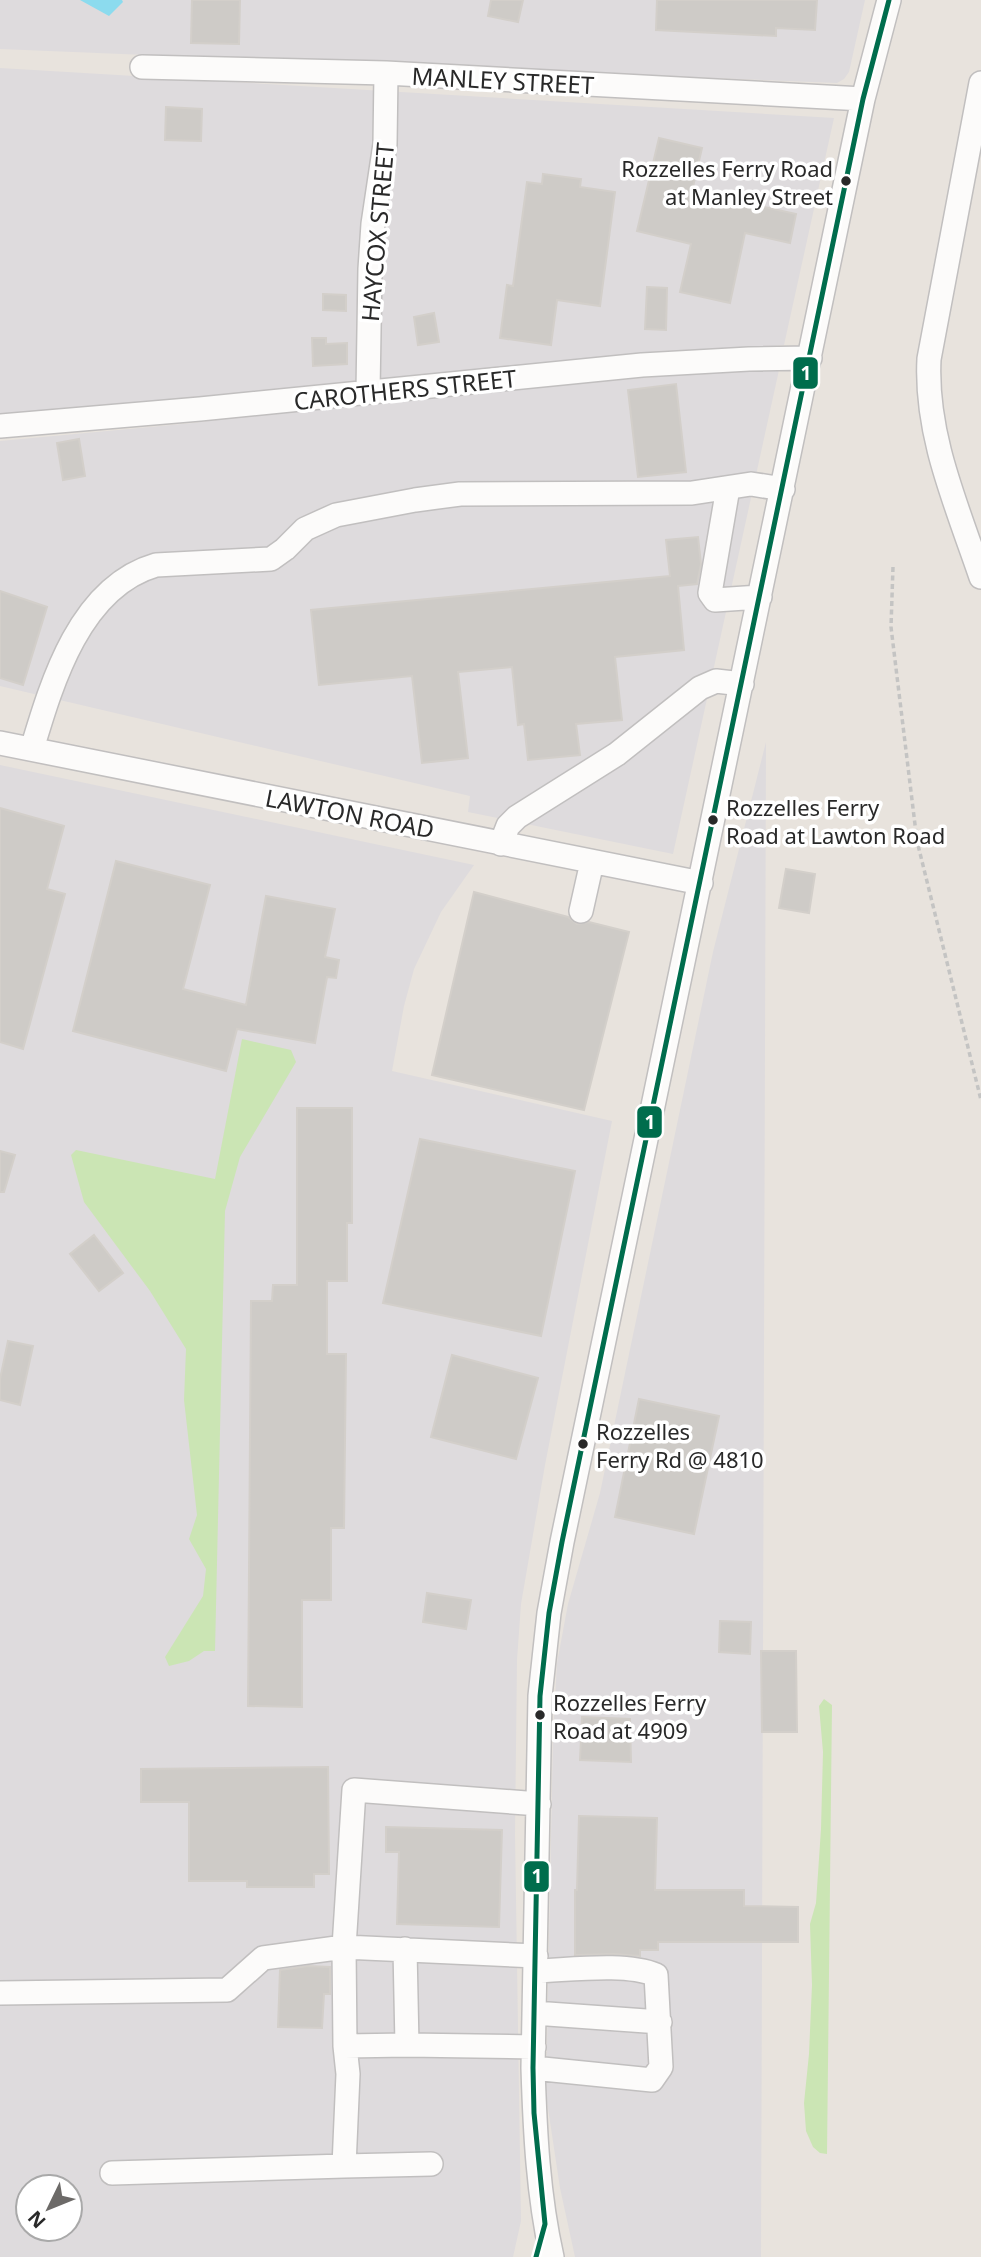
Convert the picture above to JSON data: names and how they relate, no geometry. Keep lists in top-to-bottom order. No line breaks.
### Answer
{"streets":{"street":["MANLEY STREET","HAYCOX STREET","CAROTHERS STREET","LAWTON ROAD"]},"crossings":[["MANLEY STREET","HAYCOX STREET"],["HAYCOX STREET","CAROTHERS STREET"]],"places":["Rozzelles Ferry Road at Manley Street","Rozzelles Ferry Road at Lawton Road","Rozzelles Ferry Rd @ 4810","Rozzelles Ferry Road at 4909"],"lines":["transit line 1"],"north":"bottom left"}
